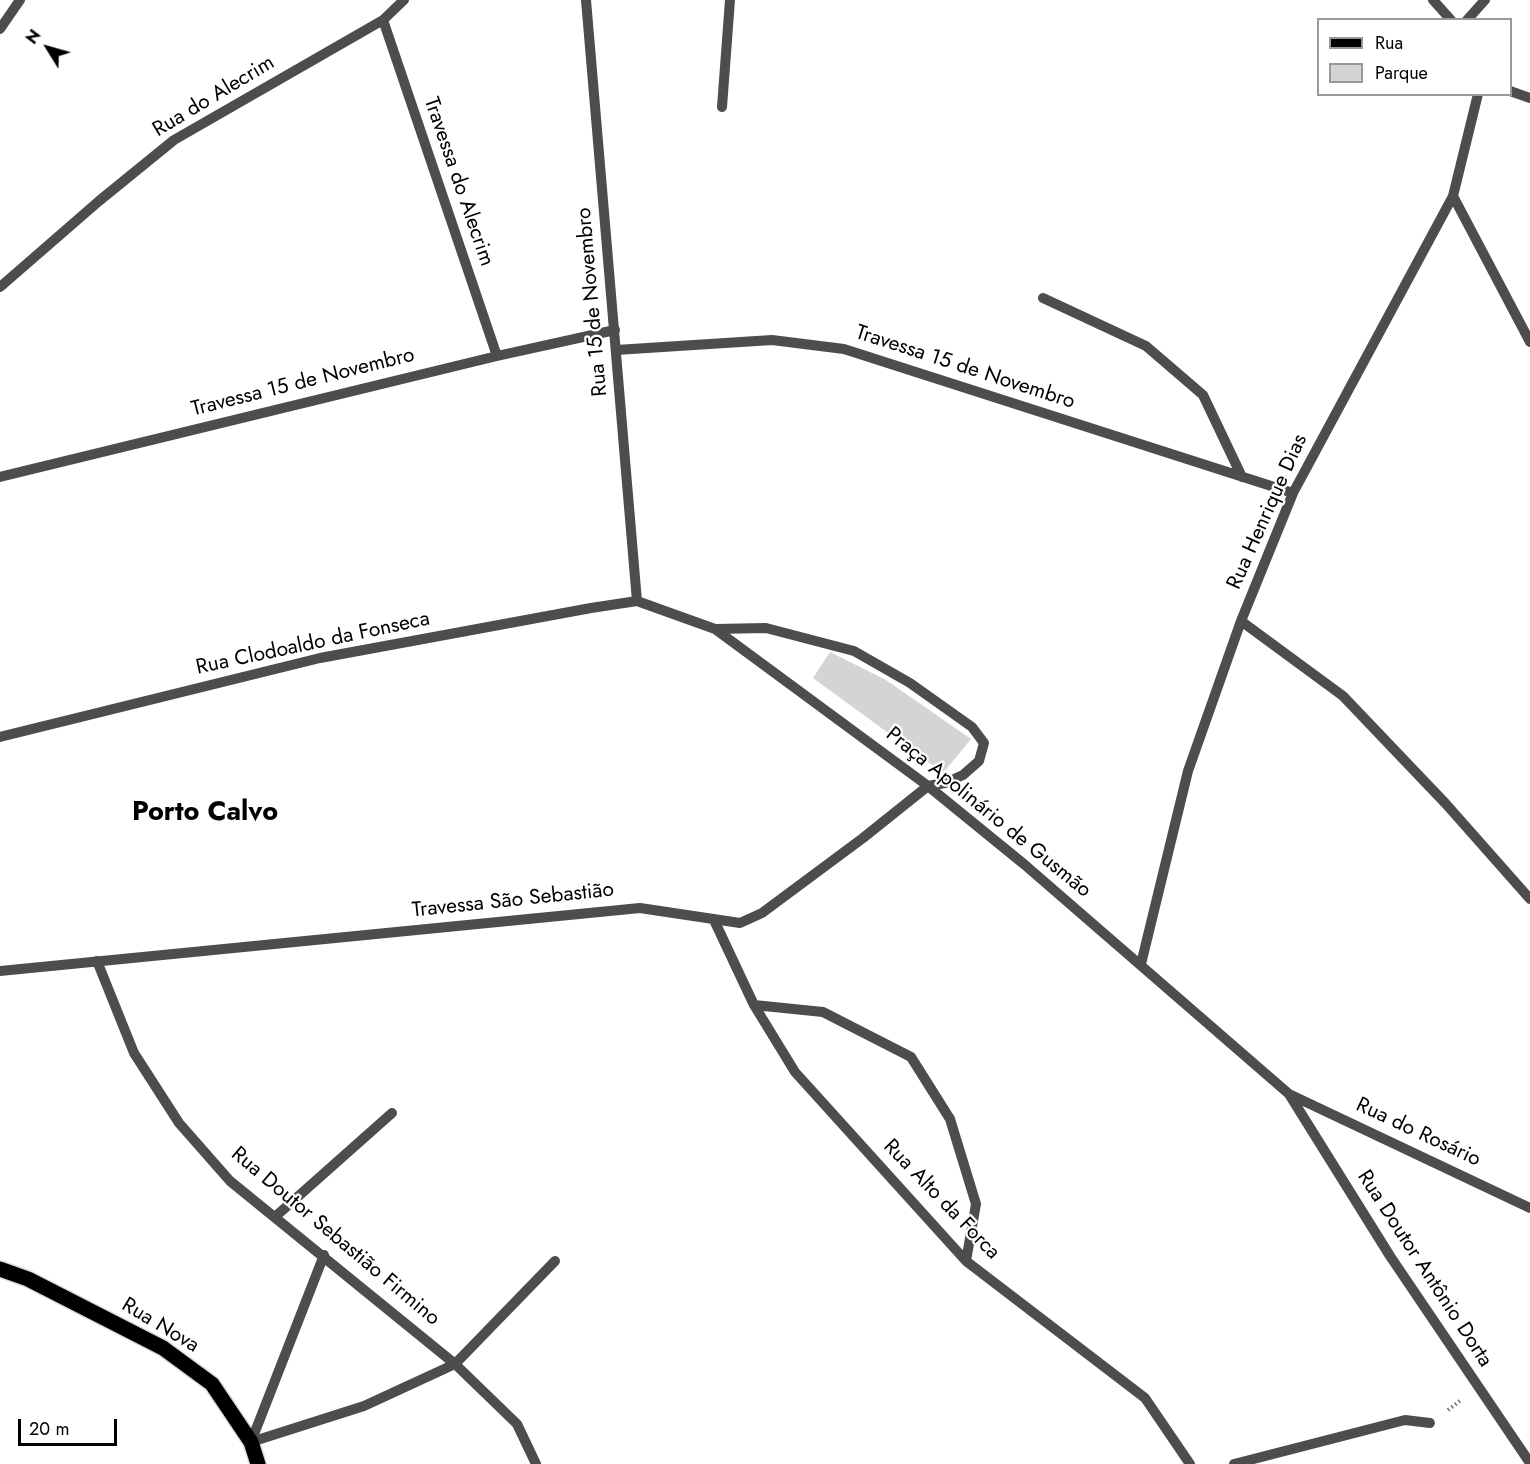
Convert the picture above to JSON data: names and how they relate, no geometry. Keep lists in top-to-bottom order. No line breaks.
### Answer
{"streets":{"main road":["Rua Nova"],"street":["Rua do Alecrim","Travessa do Alecrim","Rua 15 de Novembro","Travessa 15 de Novembro","Rua Henrique Dias","Rua Clodoaldo da Fonseca","Praça Apolinário de Gusmão","Travessa São Sebastião","Rua do Rosário","Rua Alto da Forca","Rua Doutor Sebastião Firmino","Rua Doutor Antônio Dorta"]},"crossings":[["Rua do Alecrim","Travessa do Alecrim"],["Travessa do Alecrim","Travessa 15 de Novembro"],["Rua 15 de Novembro","Travessa 15 de Novembro"],["Rua 15 de Novembro","Rua Clodoaldo da Fonseca"],["Rua 15 de Novembro","Praça Apolinário de Gusmão"],["Travessa 15 de Novembro","Rua Henrique Dias"],["Rua Henrique Dias","Praça Apolinário de Gusmão"],["Rua Clodoaldo da Fonseca","Praça Apolinário de Gusmão"],["Praça Apolinário de Gusmão","Travessa São Sebastião"],["Praça Apolinário de Gusmão","Rua do Rosário"],["Praça Apolinário de Gusmão","Rua Doutor Antônio Dorta"],["Travessa São Sebastião","Rua Alto da Forca"],["Travessa São Sebastião","Rua Doutor Sebastião Firmino"],["Rua do Rosário","Rua Doutor Antônio Dorta"]],"districts":["Porto Calvo"],"legend":["Rua","Parque"],"scale_bar":"20 m","north":"top left"}
